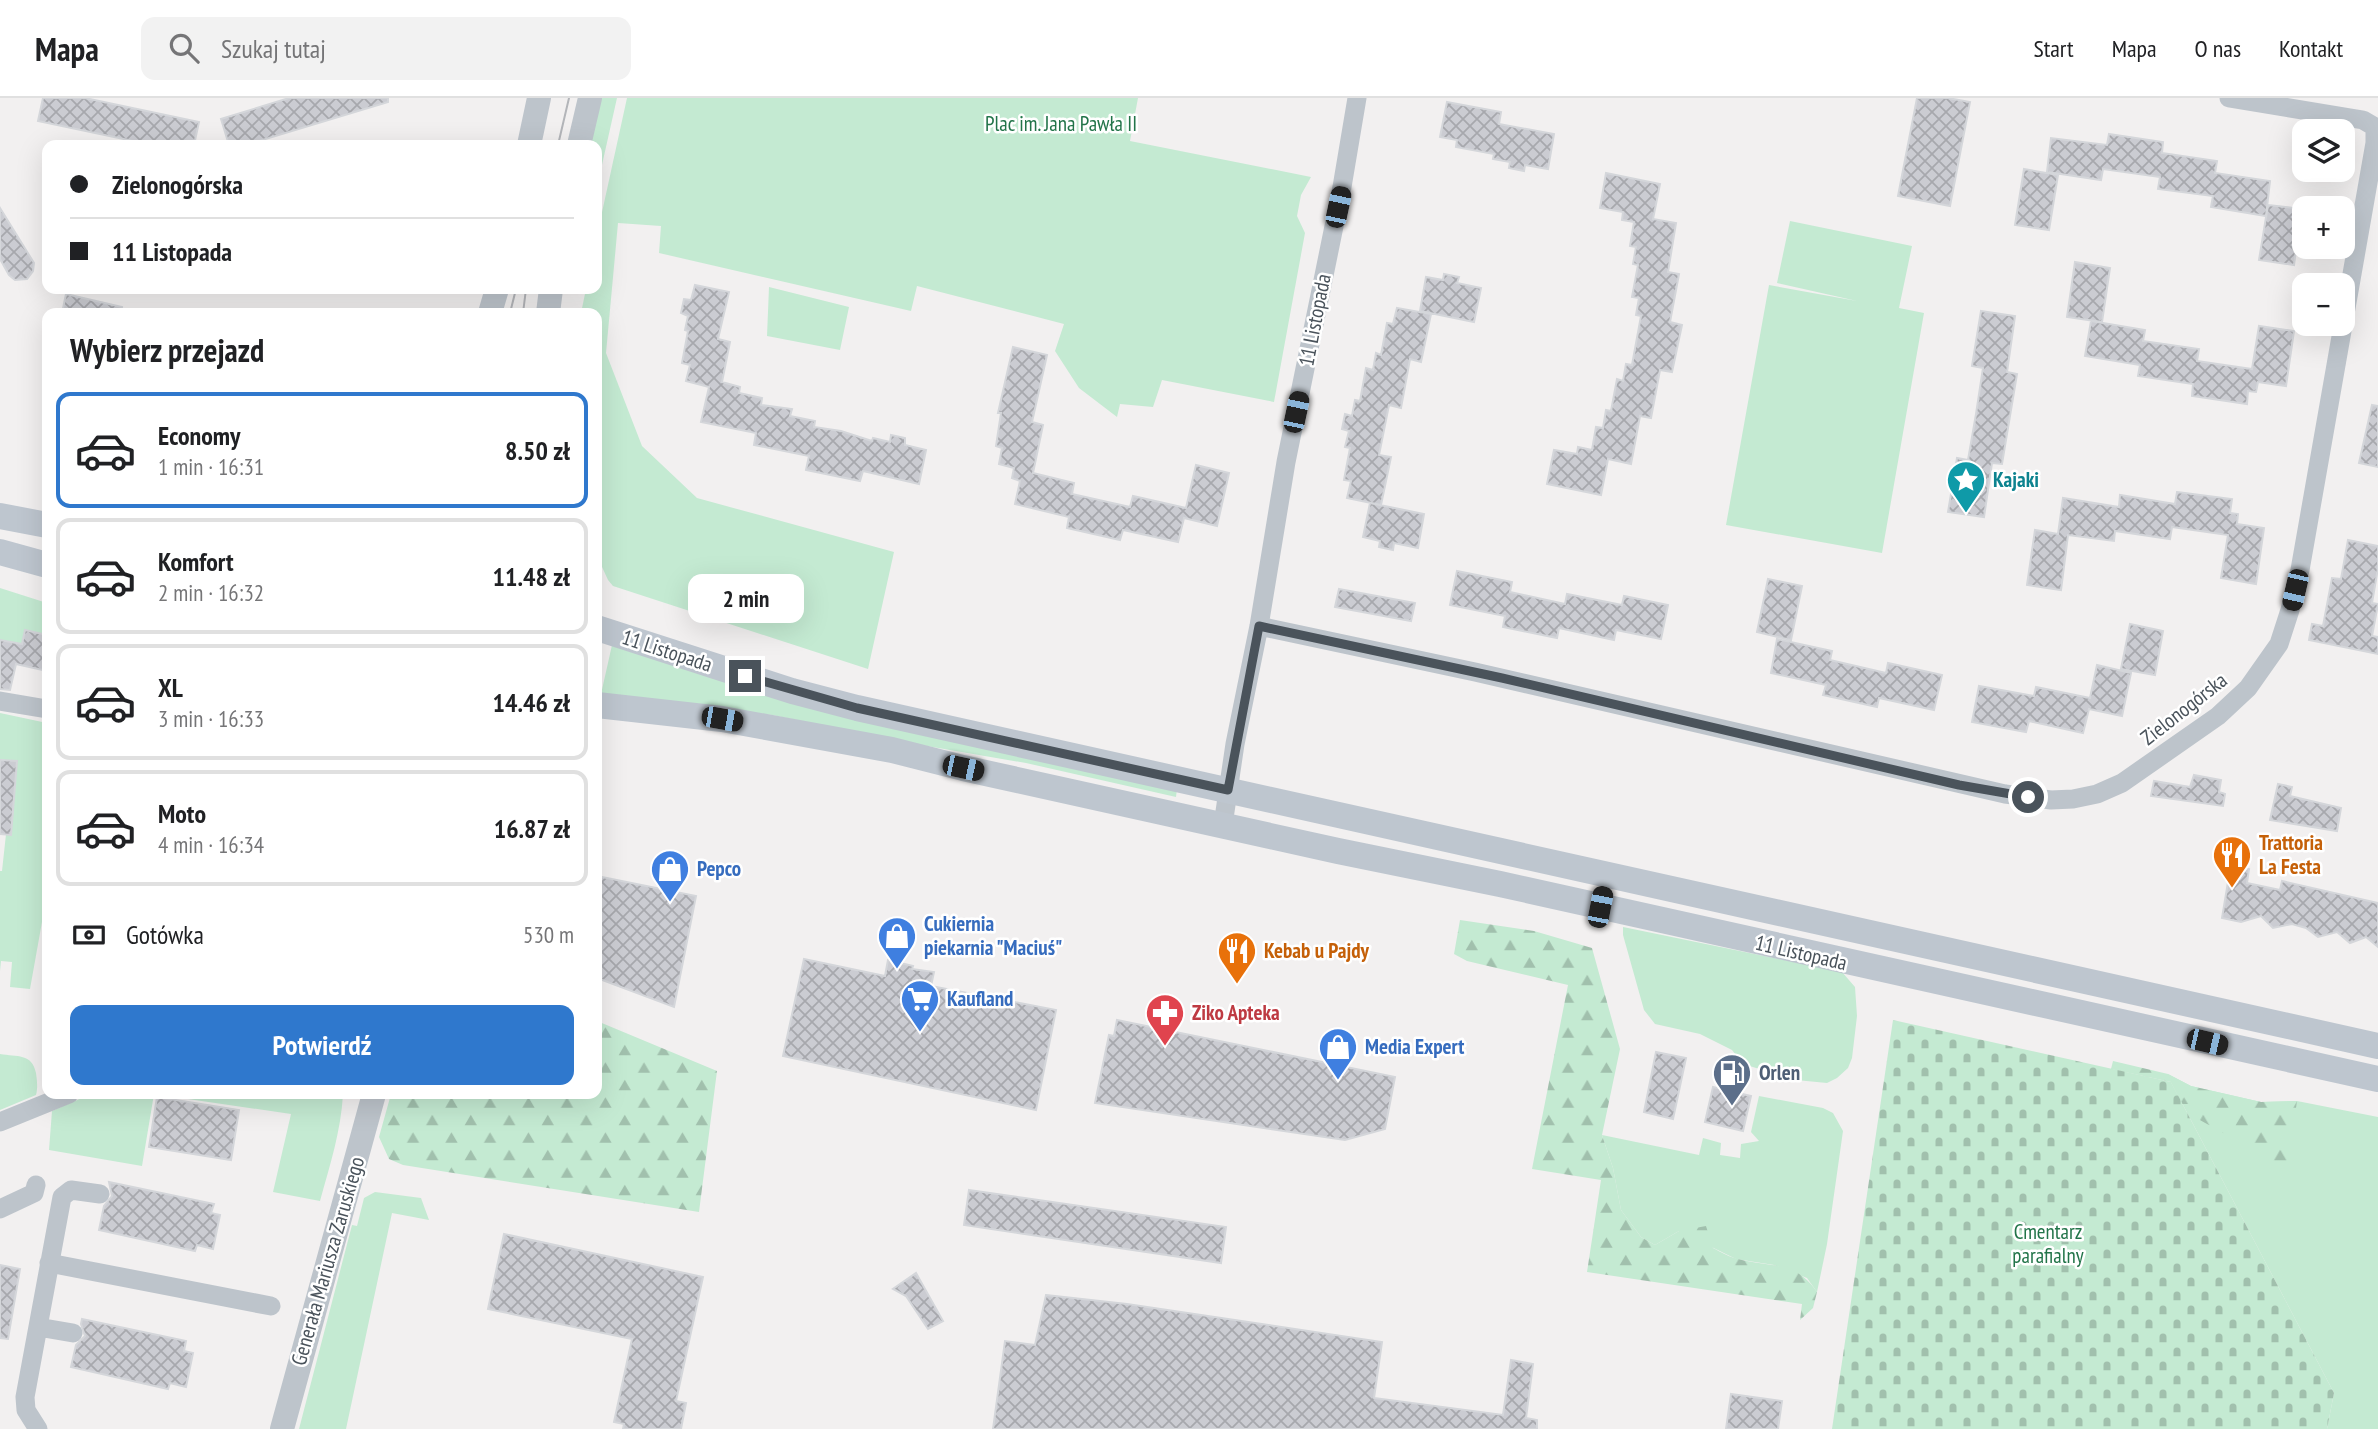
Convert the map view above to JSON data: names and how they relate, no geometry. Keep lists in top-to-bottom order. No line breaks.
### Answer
{"streets":{"main road":["11 Listopada"],"street":["Zielonogórska","Generała Mariusza Zaruskiego"]},"crossings":[["11 Listopada","Zielonogórska"]],"parks":["Plac im. Jana Pawła II","Cmentarz parafialny"],"places":{"place":["Kajaki"],"restaurant":["Trattoria La Festa","Kebab u Pajdy"],"shop":["Pepco","Cukiernia piekarnia \"Maciuś\"","Media Expert"],"supermarket":["Kaufland"],"pharmacy":["Ziko Apteka"],"fuel station":["Orlen"]},"page":{"header":"Mapa","search":"Szukaj tutaj","nav":["Start","Mapa","O nas","Kontakt"],"map_buttons":["+","−"],"banner":["Zielonogórska","11 Listopada"],"heading":"Wybierz przejazd","list":[{"name":"Economy","note":"1 min · 16:31","value":"8.50 zł"},{"name":"Komfort","note":"2 min · 16:32","value":"11.48 zł"},{"name":"XL","note":"3 min · 16:33","value":"14.46 zł"},{"name":"Moto","note":"4 min · 16:34","value":"16.87 zł"}],"bubble":"2 min","pay":["Gotówka","530 m"],"buttons":"Potwierdź"}}
